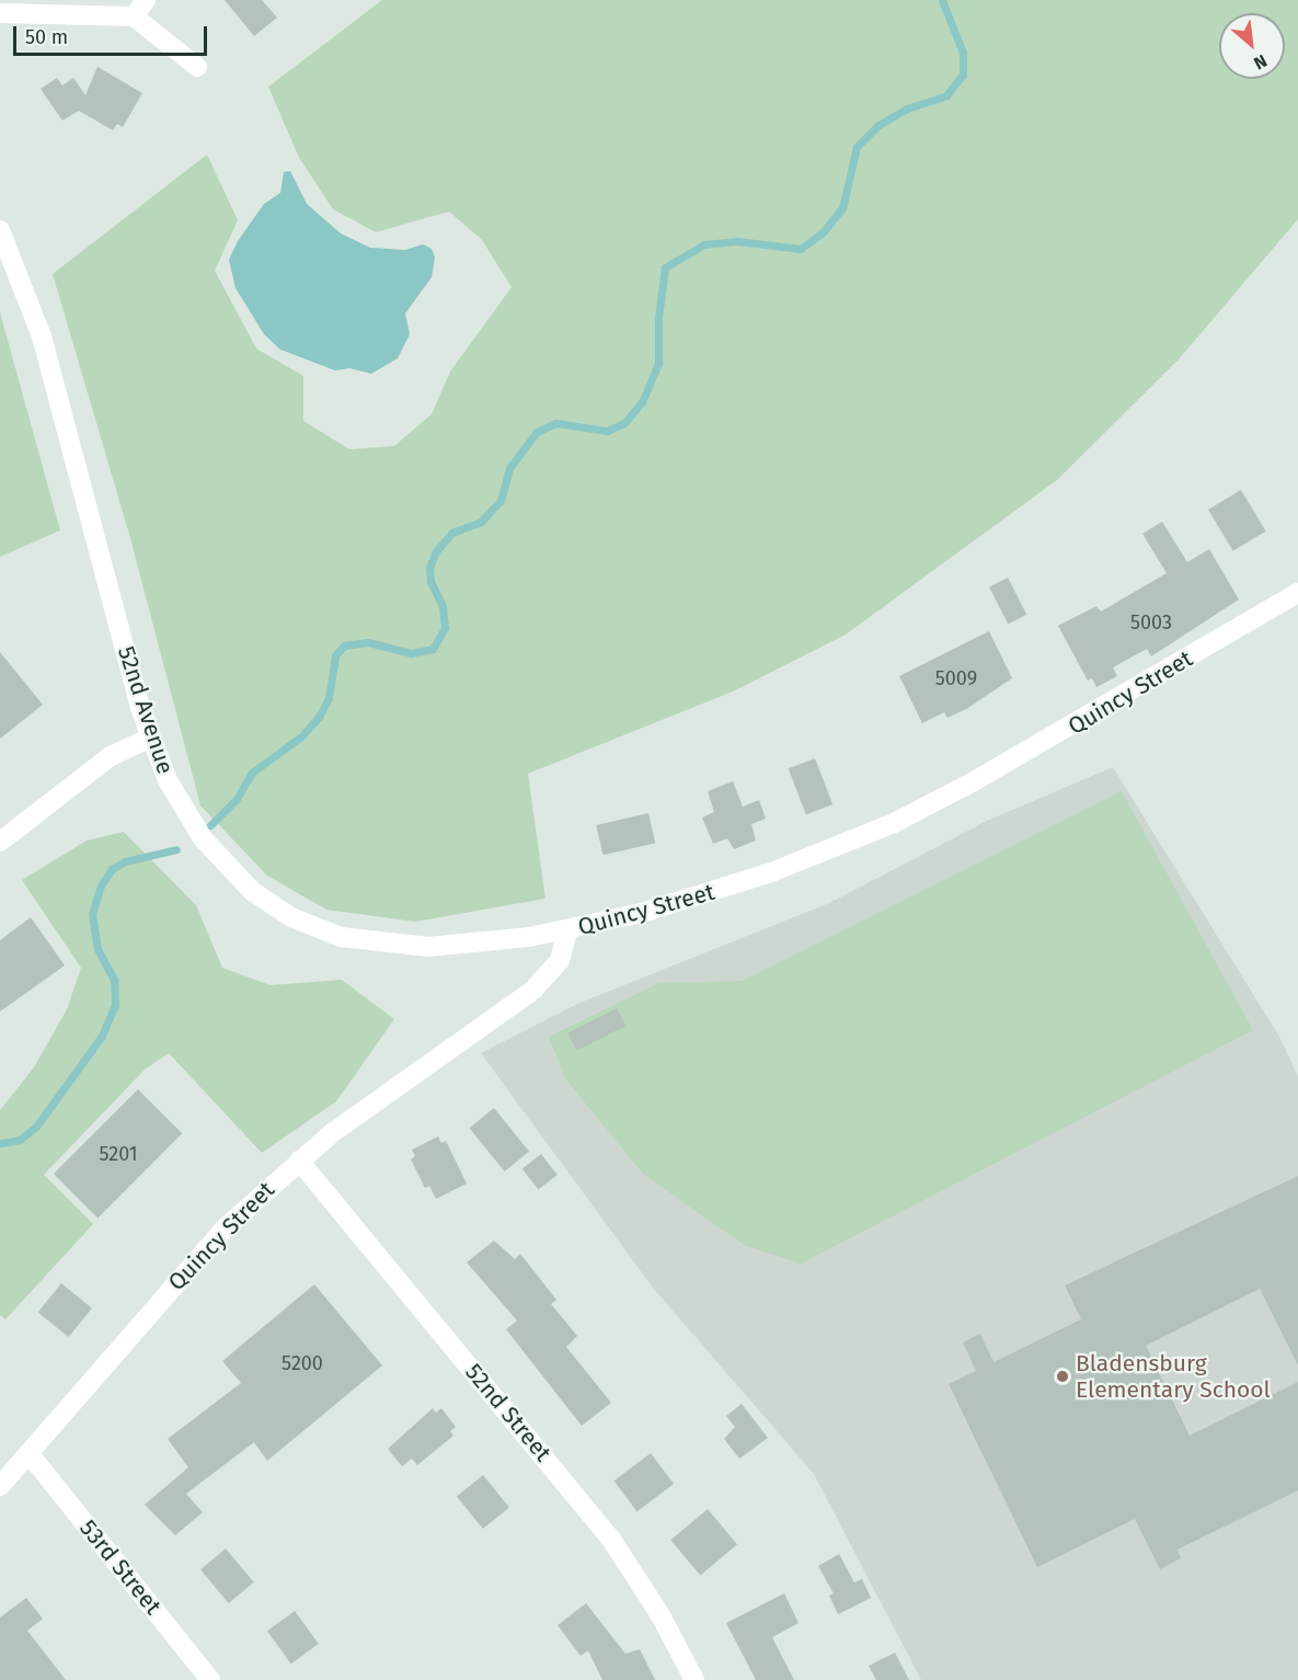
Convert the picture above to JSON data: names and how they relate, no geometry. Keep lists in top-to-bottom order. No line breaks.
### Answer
{"streets":{"street":["Quincy Street","52nd Avenue","52nd Street","53rd Street"]},"crossings":[["Quincy Street","52nd Avenue"],["Quincy Street","52nd Street"],["Quincy Street","53rd Street"]],"places":["Bladensburg Elementary School"],"house_numbers":["5003","5009","5201","5200"],"scale_bar":"50 m","north":"bottom right"}
